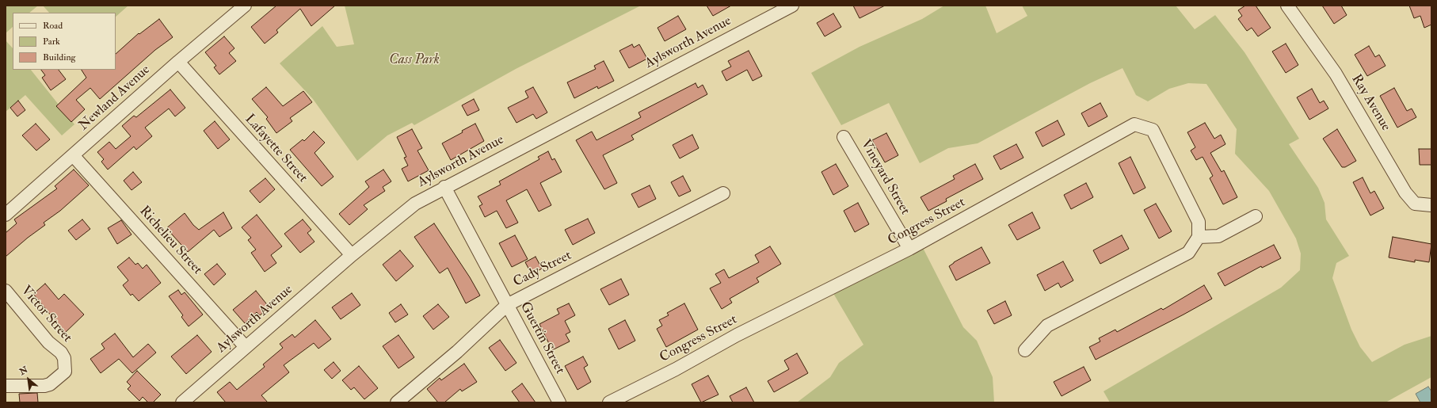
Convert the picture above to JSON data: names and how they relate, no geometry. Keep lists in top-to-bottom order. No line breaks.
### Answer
{"streets":{"street":["Aylsworth Avenue","Newland Avenue","Ray Avenue","Lafayette Street","Vineyard Street","Congress Street","Richelieu Street","Cady Street","Victor Street","Guertin Street"]},"crossings":[["Aylsworth Avenue","Lafayette Street"],["Aylsworth Avenue","Richelieu Street"],["Aylsworth Avenue","Guertin Street"],["Newland Avenue","Lafayette Street"],["Newland Avenue","Richelieu Street"],["Vineyard Street","Congress Street"],["Cady Street","Guertin Street"]],"parks":["Cass Park"],"legend":["Road","Park","Building"],"north":"top left"}
